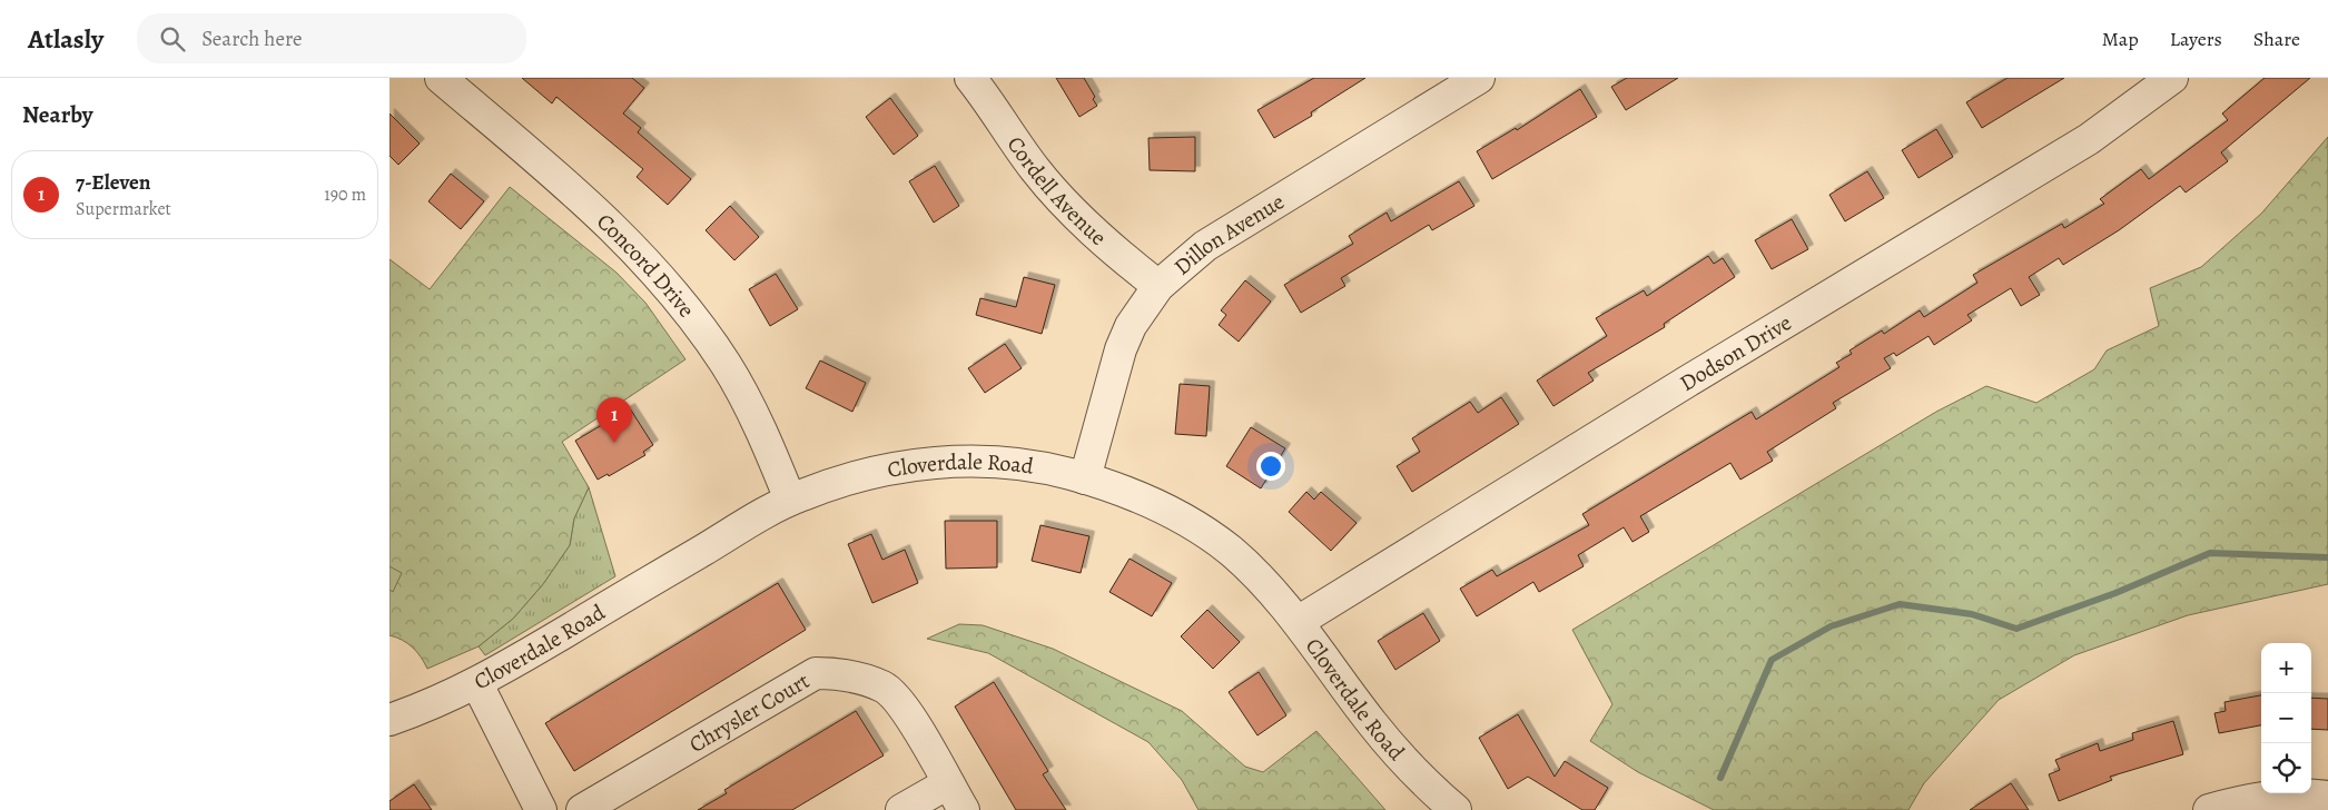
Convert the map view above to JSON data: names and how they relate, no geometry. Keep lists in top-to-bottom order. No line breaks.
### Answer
{"streets":{"street":["Cordell Avenue","Dillon Avenue","Concord Drive","Dodson Drive","Cloverdale Road","Chrysler Court"]},"crossings":[["Cordell Avenue","Dillon Avenue"],["Dillon Avenue","Cloverdale Road"],["Concord Drive","Cloverdale Road"],["Dodson Drive","Cloverdale Road"]],"page":{"header":"Atlasly","search":"Search here","nav":["Map","Layers","Share"],"heading":"Nearby","list":[{"mark":"1","name":"7-Eleven","note":"Supermarket","value":"190 m"}],"pins":"1","map_buttons":["+","−"]}}
